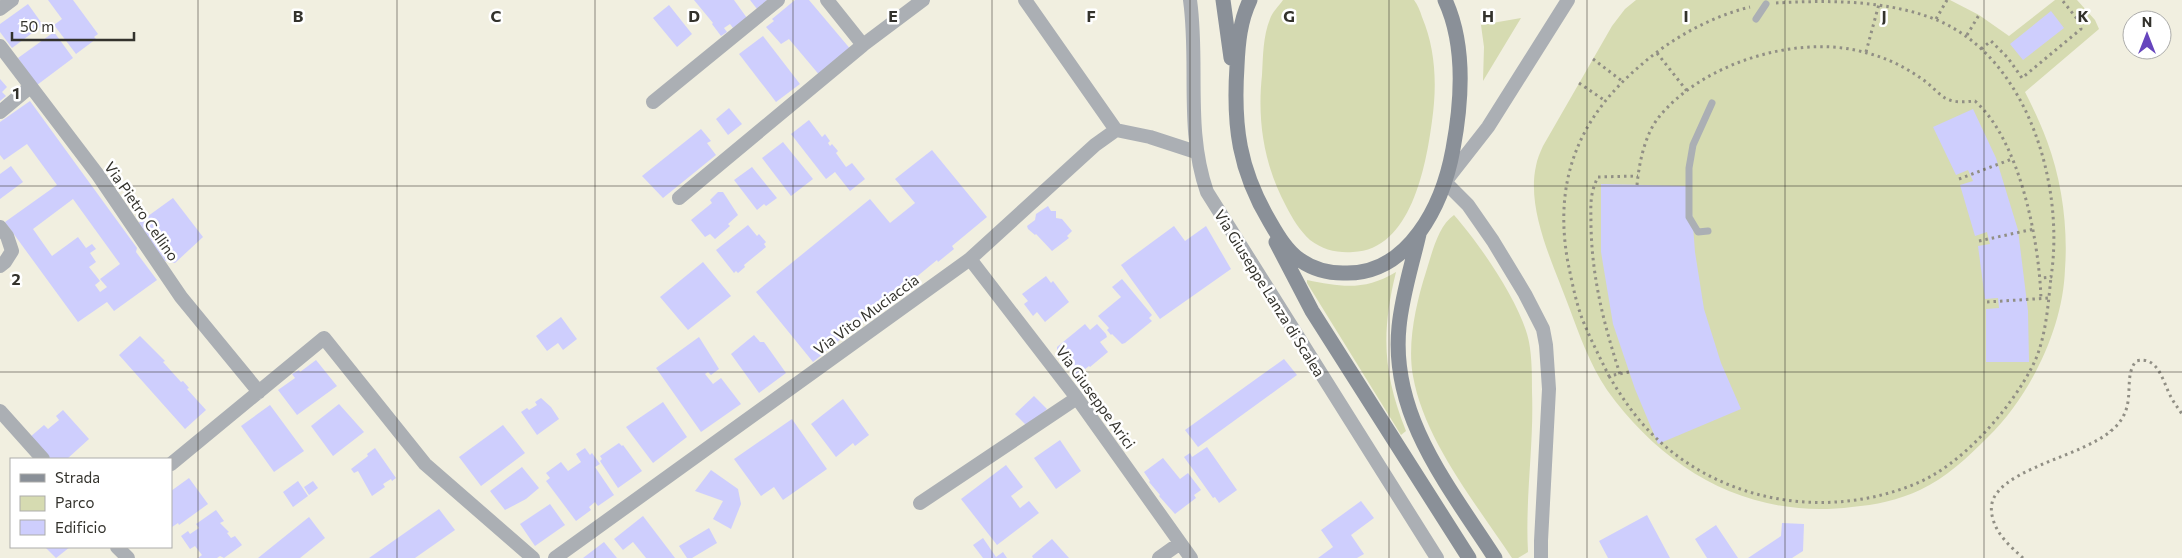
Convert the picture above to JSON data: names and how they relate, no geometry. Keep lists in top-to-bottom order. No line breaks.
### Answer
{"streets":{"street":["Via Pietro Cellino","Via Giuseppe Lanza di Scalea","Via Vito Muciaccia","Via Giuseppe Arici"]},"crossings":[["Via Vito Muciaccia","Via Giuseppe Arici"]],"legend":["Strada","Parco","Edificio"],"scale_bar":"50 m","north":"top","grid":{"columns":["B","C","D","E","F","G","H","I","J","K"],"rows":["1","2"]}}
